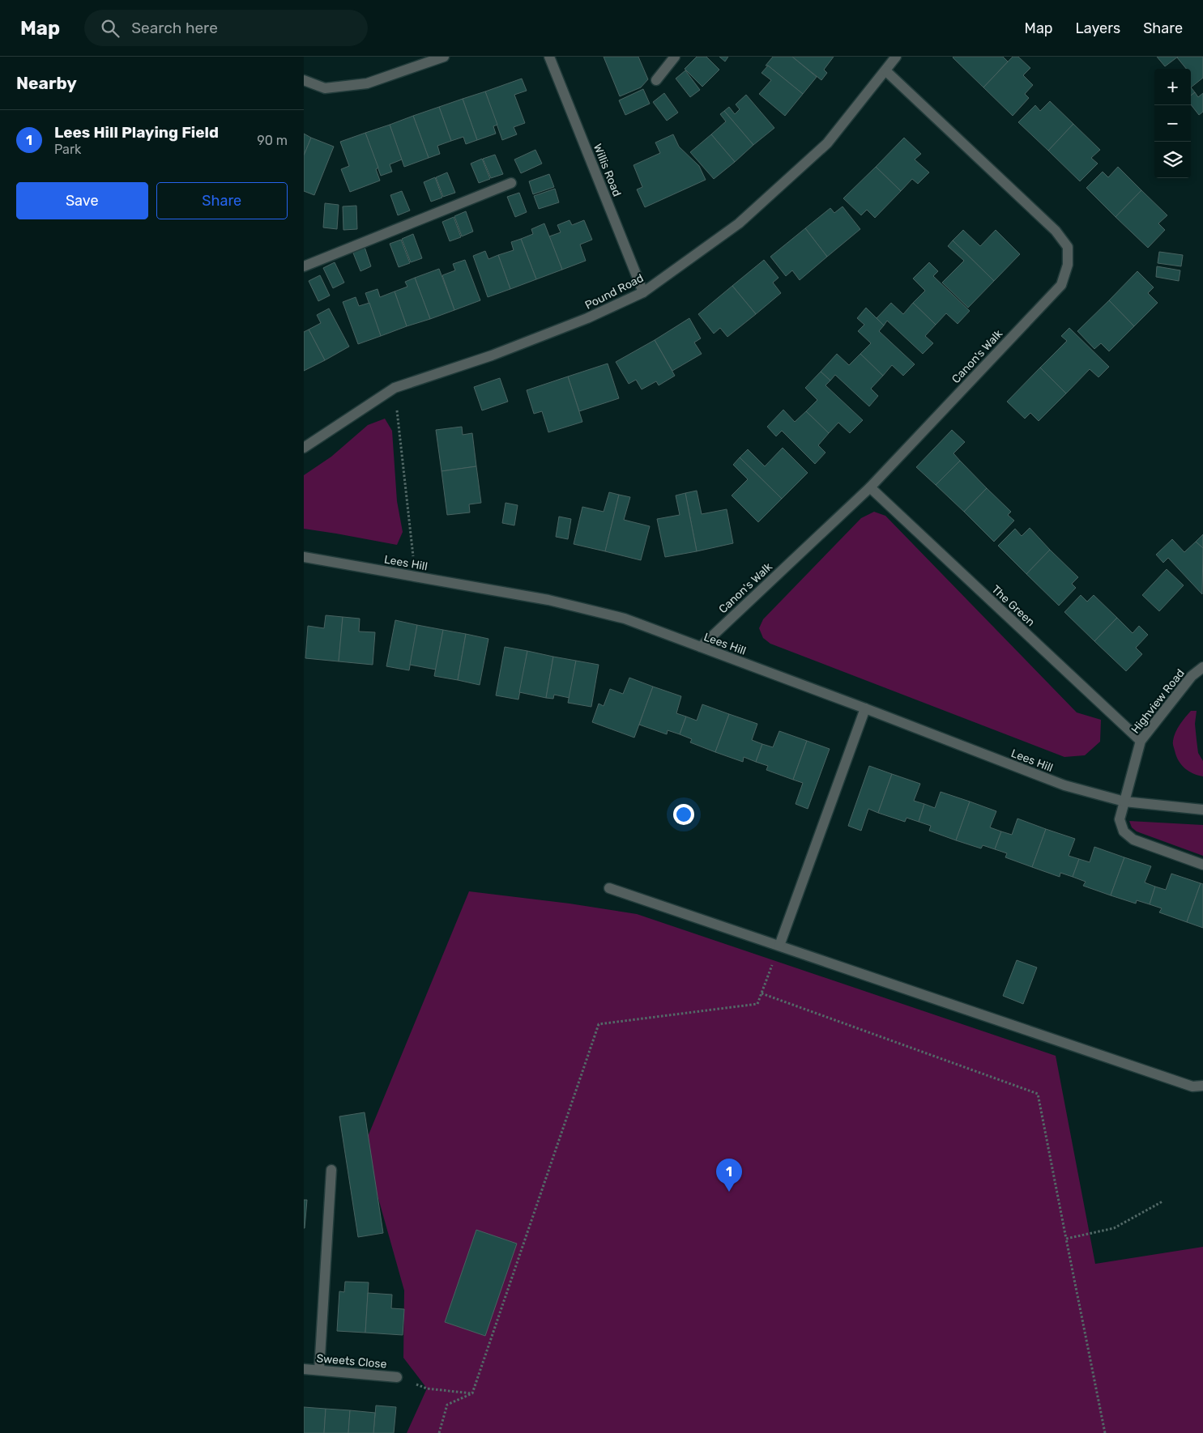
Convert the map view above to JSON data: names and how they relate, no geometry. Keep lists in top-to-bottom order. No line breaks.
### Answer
{"streets":{"street":["Willis Road","Pound Road","Canon's Walk","Lees Hill","The Green","Highview Road","Sweets Close"]},"crossings":[["Willis Road","Pound Road"],["Pound Road","Canon's Walk"],["Canon's Walk","Lees Hill"],["Canon's Walk","The Green"],["Lees Hill","Highview Road"],["The Green","Highview Road"]],"page":{"header":"Map","search":"Search here","nav":["Map","Layers","Share"],"heading":"Nearby","map_buttons":["+","−"],"list":[{"mark":"1","name":"Lees Hill Playing Field","note":"Park","value":"90 m"}],"buttons":["Save","Share"],"pins":"1"}}
